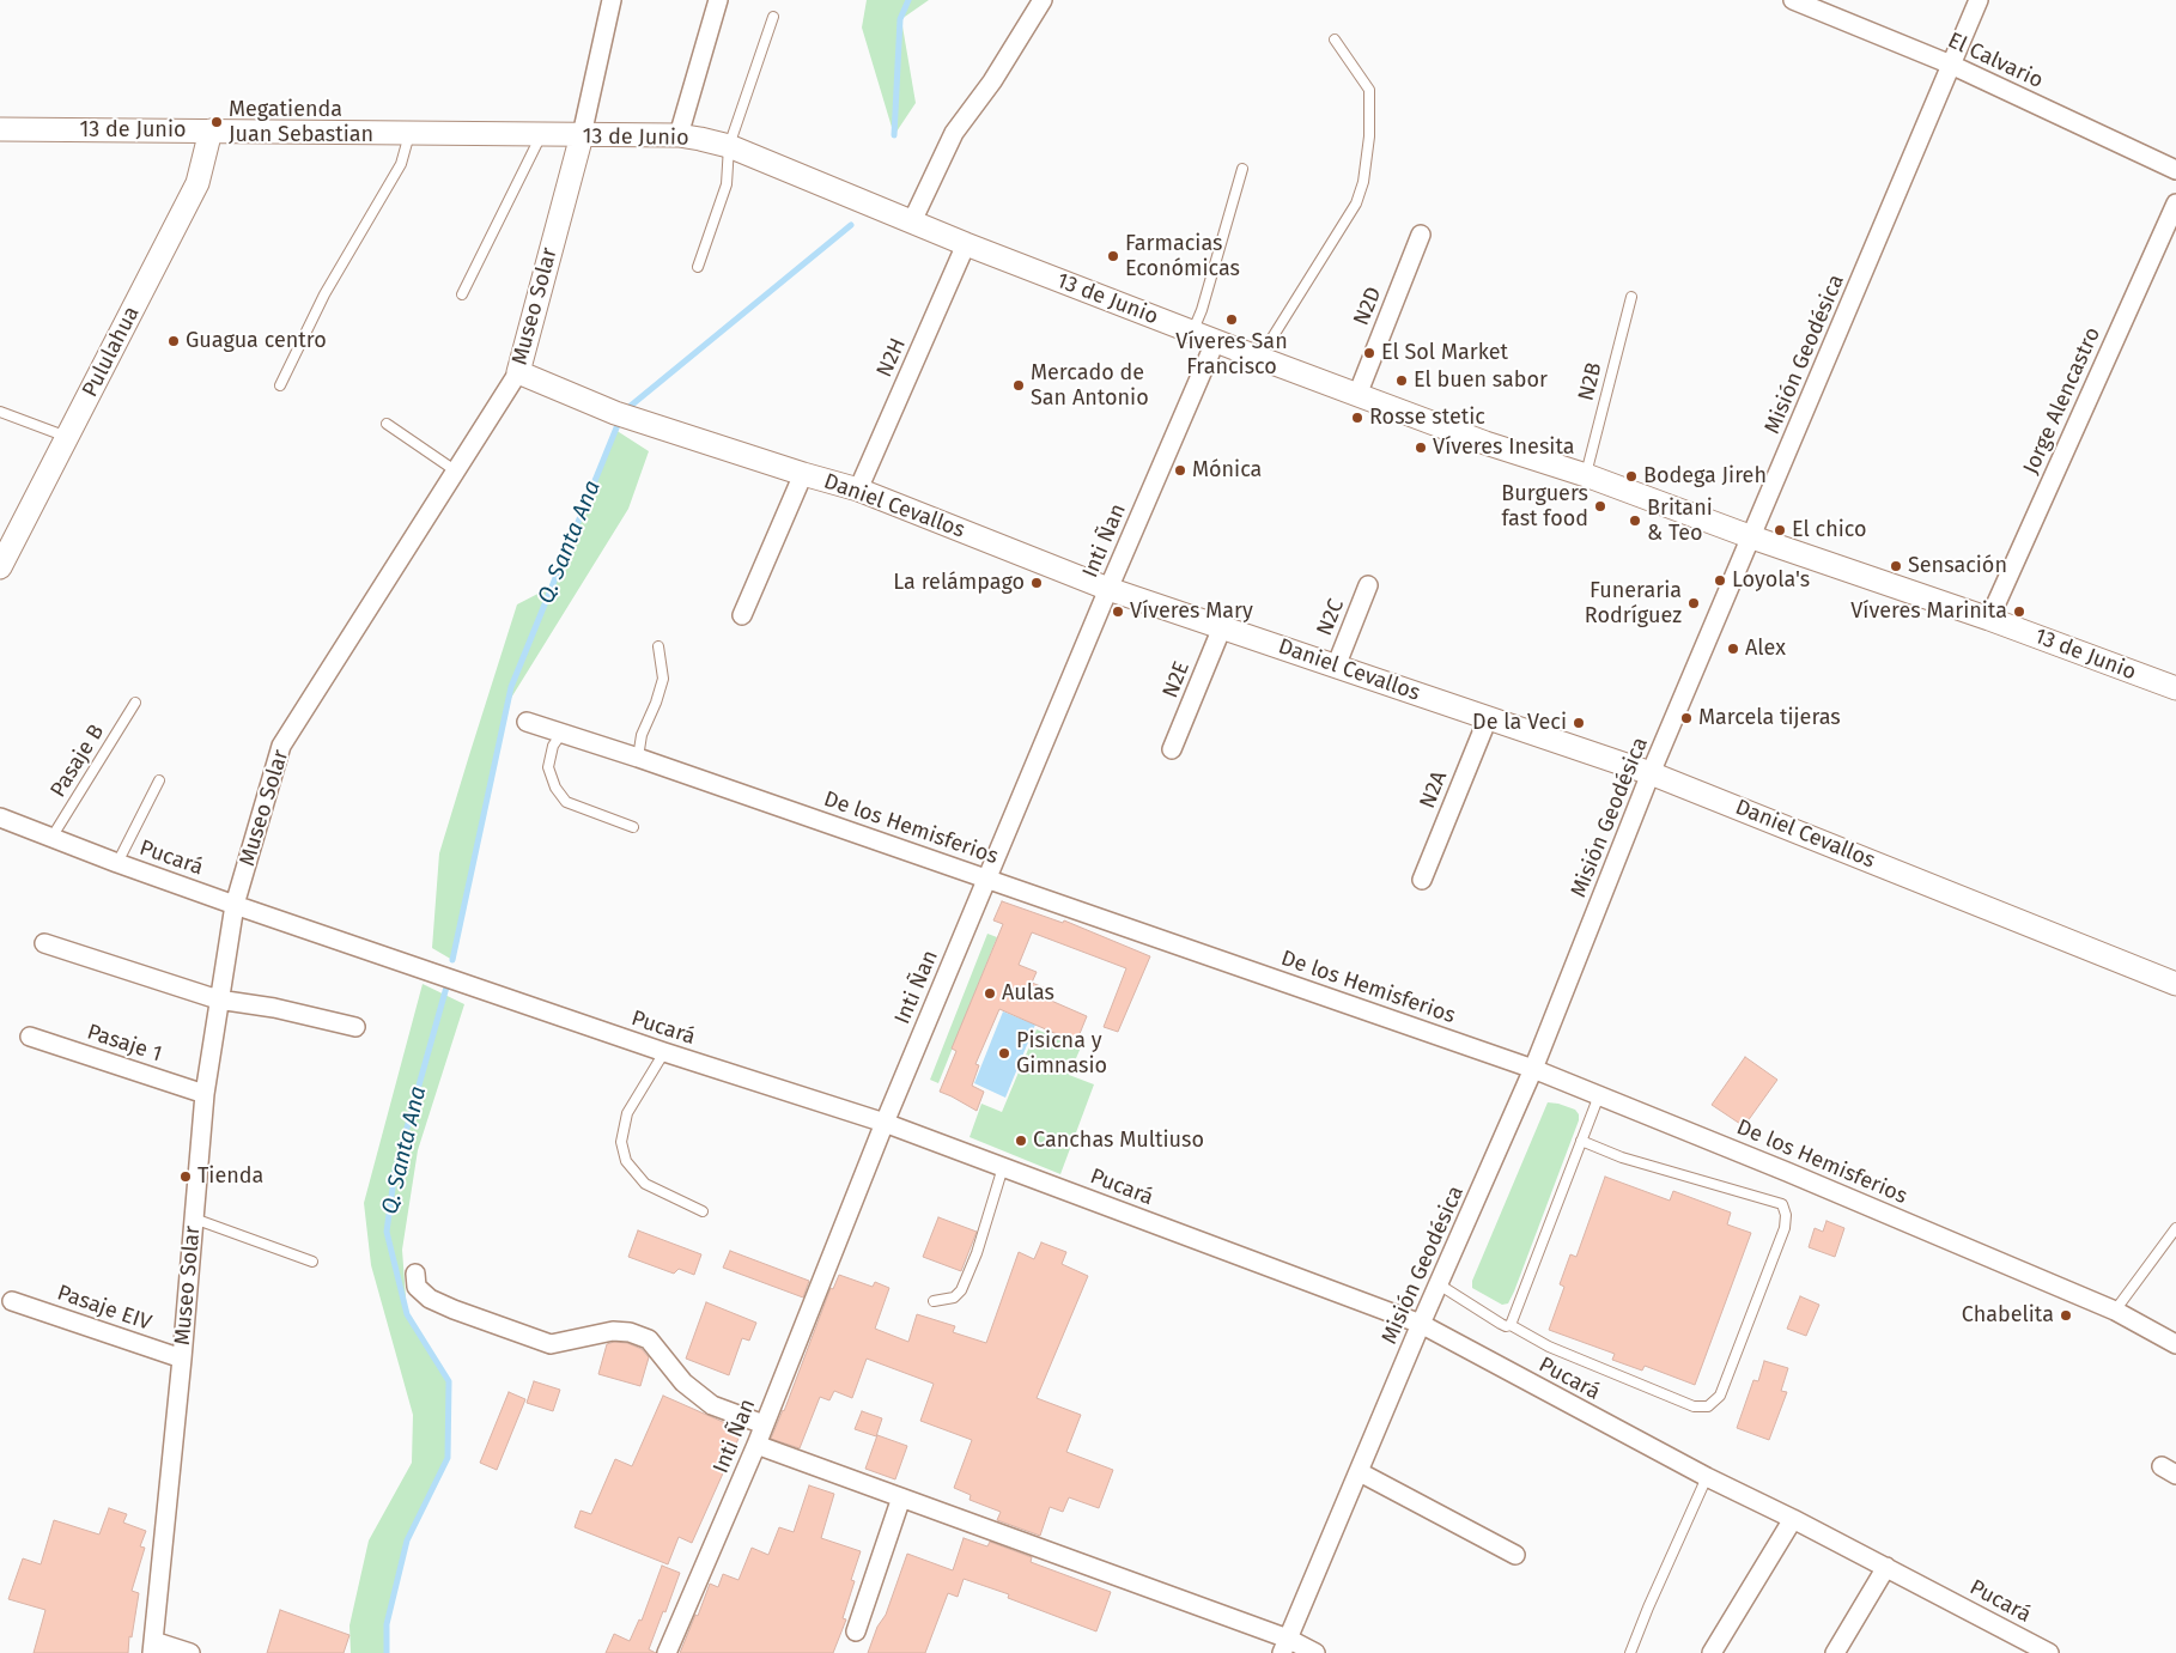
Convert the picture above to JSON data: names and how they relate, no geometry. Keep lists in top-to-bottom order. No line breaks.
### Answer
{"streets":{"street":["El Calvario","13 de Junio","Museo Solar","N2D","Pululahua","Misión Geodésica","N2H","Jorge Alencastro","Daniel Cevallos","Inti Ñan","N2C","N2E","N2A","De los Hemisferios","Pucará","Pasaje 1","Pasaje EIV"],"lane":["N2B","Pasaje B"]},"crossings":[["El Calvario","Misión Geodésica"],["13 de Junio","Museo Solar"],["13 de Junio","N2D"],["13 de Junio","Pululahua"],["13 de Junio","Misión Geodésica"],["13 de Junio","N2H"],["13 de Junio","N2B"],["13 de Junio","Jorge Alencastro"],["13 de Junio","Inti Ñan"],["Museo Solar","Daniel Cevallos"],["Museo Solar","Pucará"],["Museo Solar","Pasaje 1"],["Museo Solar","Pasaje EIV"],["Misión Geodésica","Daniel Cevallos"],["Misión Geodésica","De los Hemisferios"],["Misión Geodésica","Pucará"],["N2H","Daniel Cevallos"],["Daniel Cevallos","Inti Ñan"],["Daniel Cevallos","N2C"],["Daniel Cevallos","N2E"],["Daniel Cevallos","N2A"],["Inti Ñan","De los Hemisferios"],["Inti Ñan","Pucará"],["Pasaje B","Pucará"]],"water":["Q. Santa Ana"],"places":["Megatienda Juan Sebastian","Farmacias Económicas","Víveres San Francisco","Guagua centro","El Sol Market","El buen sabor","Mercado de San Antonio","Rosse stetic","Víveres Inesita","Mónica","Bodega Jireh","Burguers fast food","Britani & Teo","El chico","Sensación","Loyola's","La relámpago","Funeraria Rodríguez","Víveres Mary","Víveres Marinita","Alex","Marcela tijeras","De la Veci","Aulas","Pisicna y Gimnasio","Canchas Multiuso","Tienda","Chabelita"]}
